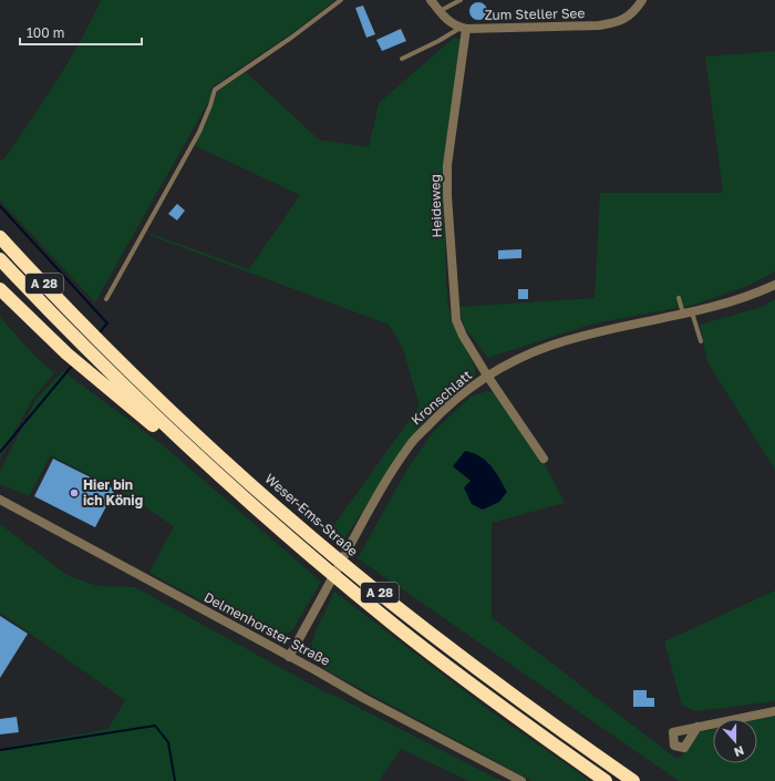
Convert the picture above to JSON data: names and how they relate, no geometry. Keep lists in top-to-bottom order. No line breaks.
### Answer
{"streets":{"highway":["A 28","Weser-Ems-Straße"],"street":["Zum Steller See","Heideweg","Kronschlatt","Delmenhorster Straße"]},"crossings":[["Zum Steller See","Heideweg"],["Heideweg","Kronschlatt"],["Kronschlatt","Delmenhorster Straße"]],"places":["Hier bin ich König"],"scale_bar":"100 m","north":"bottom"}
